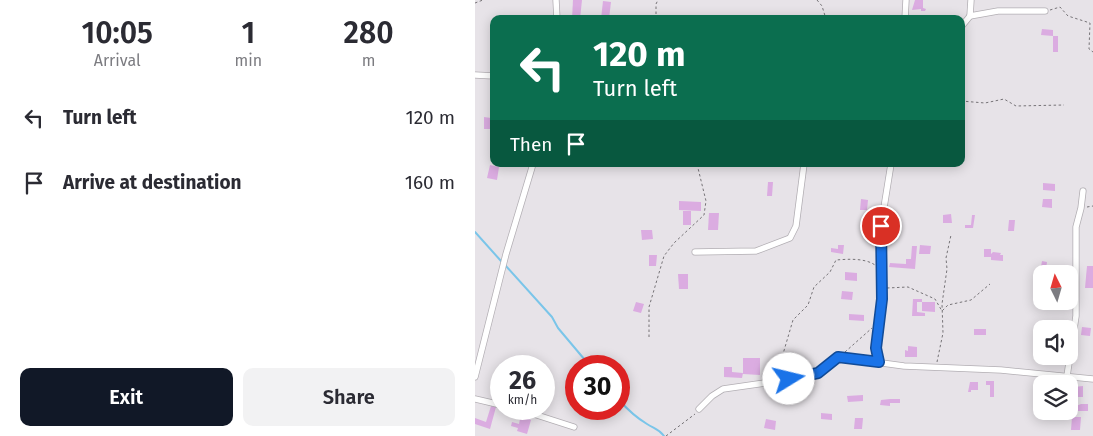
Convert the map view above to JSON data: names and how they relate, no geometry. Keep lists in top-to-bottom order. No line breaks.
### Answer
{"north":"top","page":{"eta":["10:05","Arrival","1","min","280","m"],"turn":["120 m","Turn left"],"list":[{"name":"Turn left","value":"120 m"},{"name":"Arrive at destination","value":"160 m"}],"then":"Then","speed":"26 km/h","limit":"30","buttons":["Exit","Share"]}}
